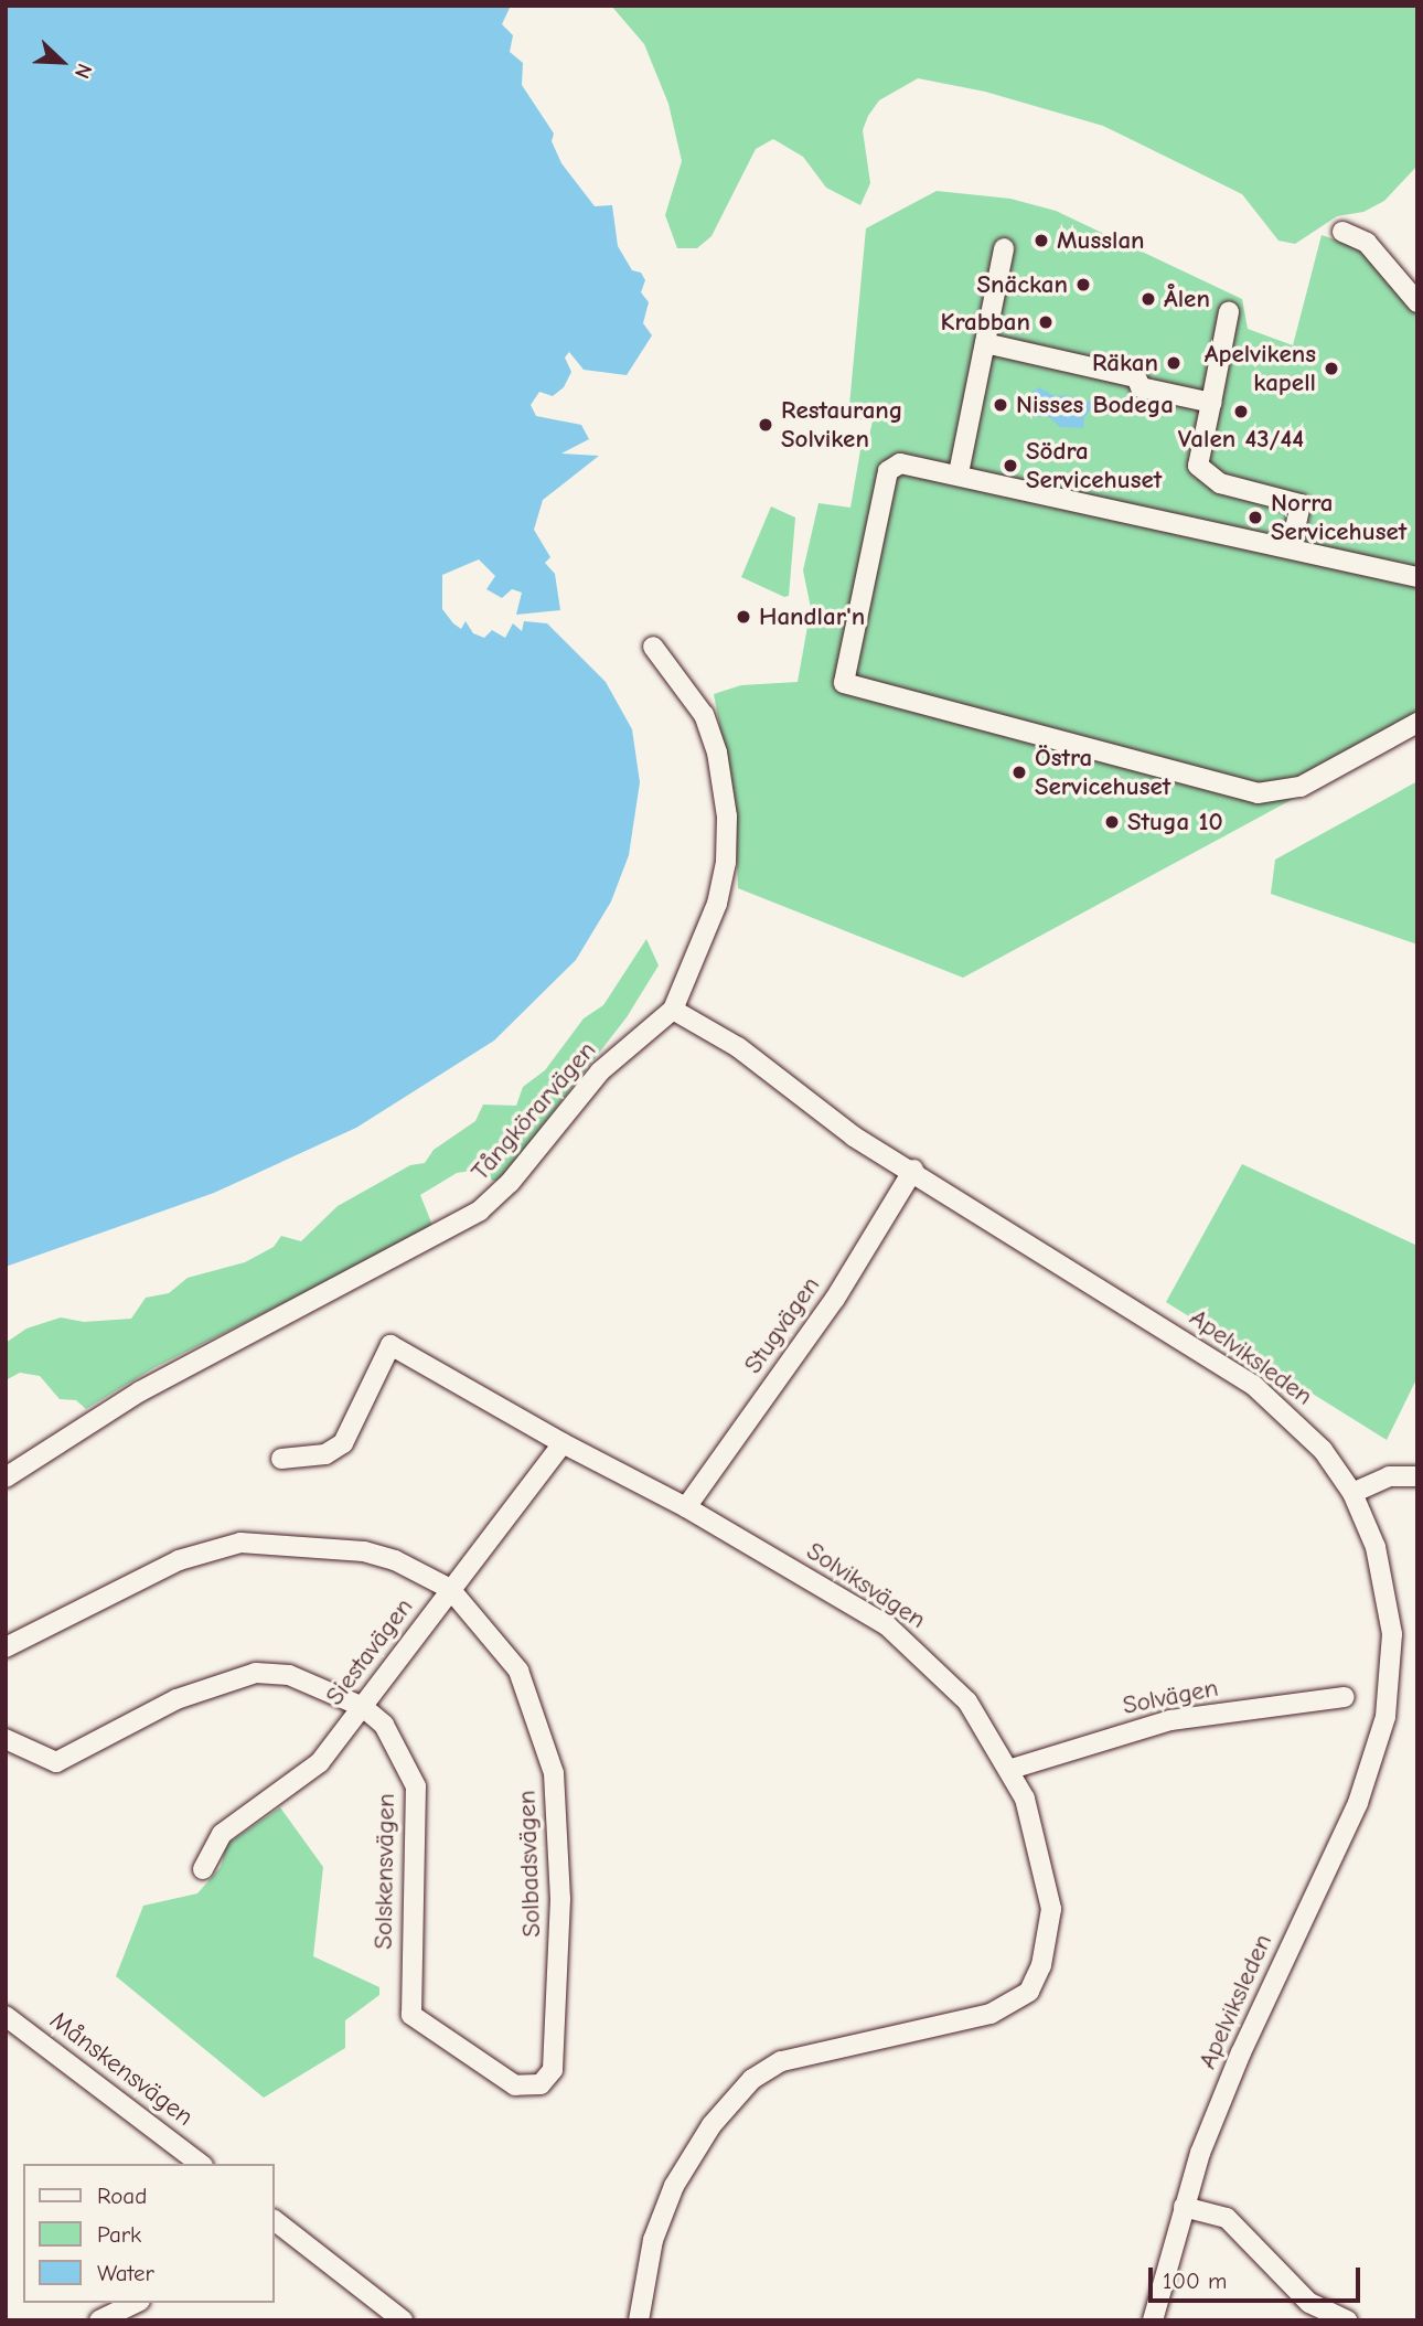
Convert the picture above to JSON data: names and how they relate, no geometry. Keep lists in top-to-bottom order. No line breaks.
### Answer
{"streets":{"street":["Tångkörarvägen","Stugvägen","Apelviksleden","Solviksvägen","Siestavägen","Solvägen","Solbadsvägen","Solskensvägen","Månskensvägen"]},"crossings":[["Tångkörarvägen","Apelviksleden"],["Stugvägen","Apelviksleden"],["Stugvägen","Solviksvägen"],["Solviksvägen","Siestavägen"],["Solviksvägen","Solvägen"],["Siestavägen","Solbadsvägen"],["Siestavägen","Solskensvägen"],["Solbadsvägen","Solskensvägen"]],"places":["Musslan","Snäckan","Ålen","Krabban","Räkan","Apelvikens kapell","Nisses Bodega","Valen 43/44","Restaurang Solviken","Södra Servicehuset","Norra Servicehuset","Handlar'n","Östra Servicehuset","Stuga 10"],"legend":["Road","Park","Water"],"scale_bar":"100 m","north":"bottom right"}
